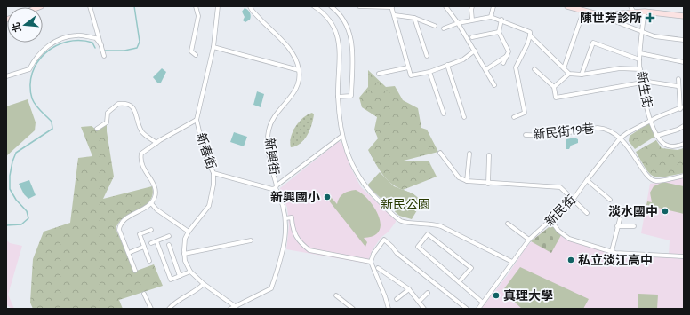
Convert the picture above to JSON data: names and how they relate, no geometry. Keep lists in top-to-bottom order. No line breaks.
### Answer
{"streets":{"street":["新生街","新民街19巷","新春街","新興街","新民街"]},"crossings":[["新生街","新民街"],["新民街19巷","新民街"],["新春街","新興街"]],"parks":["新民公園"],"places":{"health":["陳世芳診所"],"other":["新興國小","淡水國中","私立淡江高中","真理大學"]},"north":"left"}
